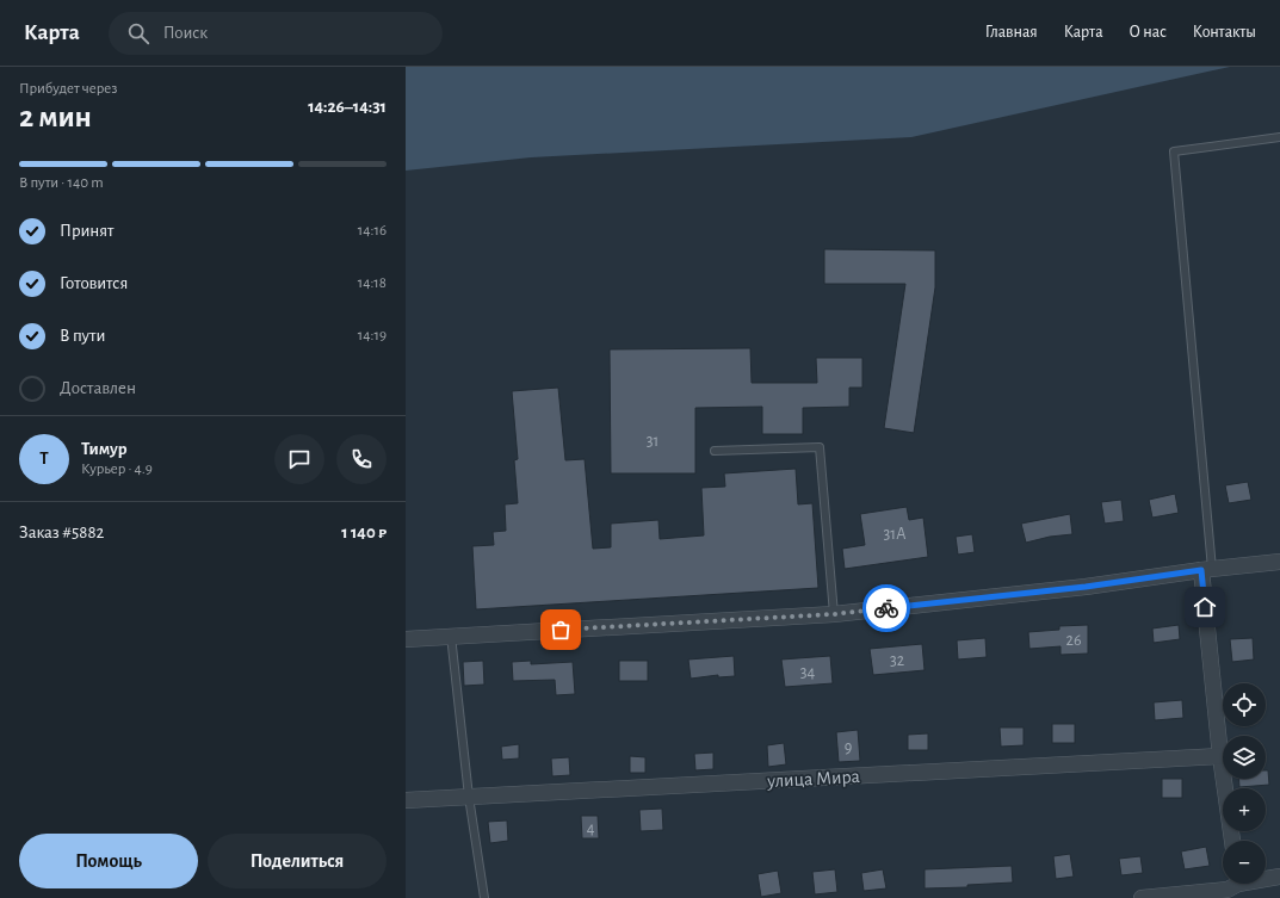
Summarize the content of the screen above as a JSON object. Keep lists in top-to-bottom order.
{
  "streets": {
    "street": ["улица Мира"]
  },
  "house_numbers": [
    "31",
    "31А",
    "26",
    "32",
    "34",
    "9",
    "4"
  ],
  "page": {
    "header": "Карта",
    "search": "Поиск",
    "nav": [
      "Главная",
      "Карта",
      "О нас",
      "Контакты"
    ],
    "heading": ["2 мин", "Прибудет через", "14:26–14:31"],
    "panel": [
      "Тимур",
      "Курьер · 4.9",
      "Заказ #5882",
      "1 140 ₽"
    ],
    "bar": "В пути · 140 m",
    "list": [
      ["Принят", "14:16"],
      ["Готовится", "14:18"],
      ["В пути", "14:19"],
      "Доставлен"
    ],
    "round": "Т",
    "map_buttons": ["+", "−"],
    "buttons": ["Помощь", "Поделиться"]
  }
}
